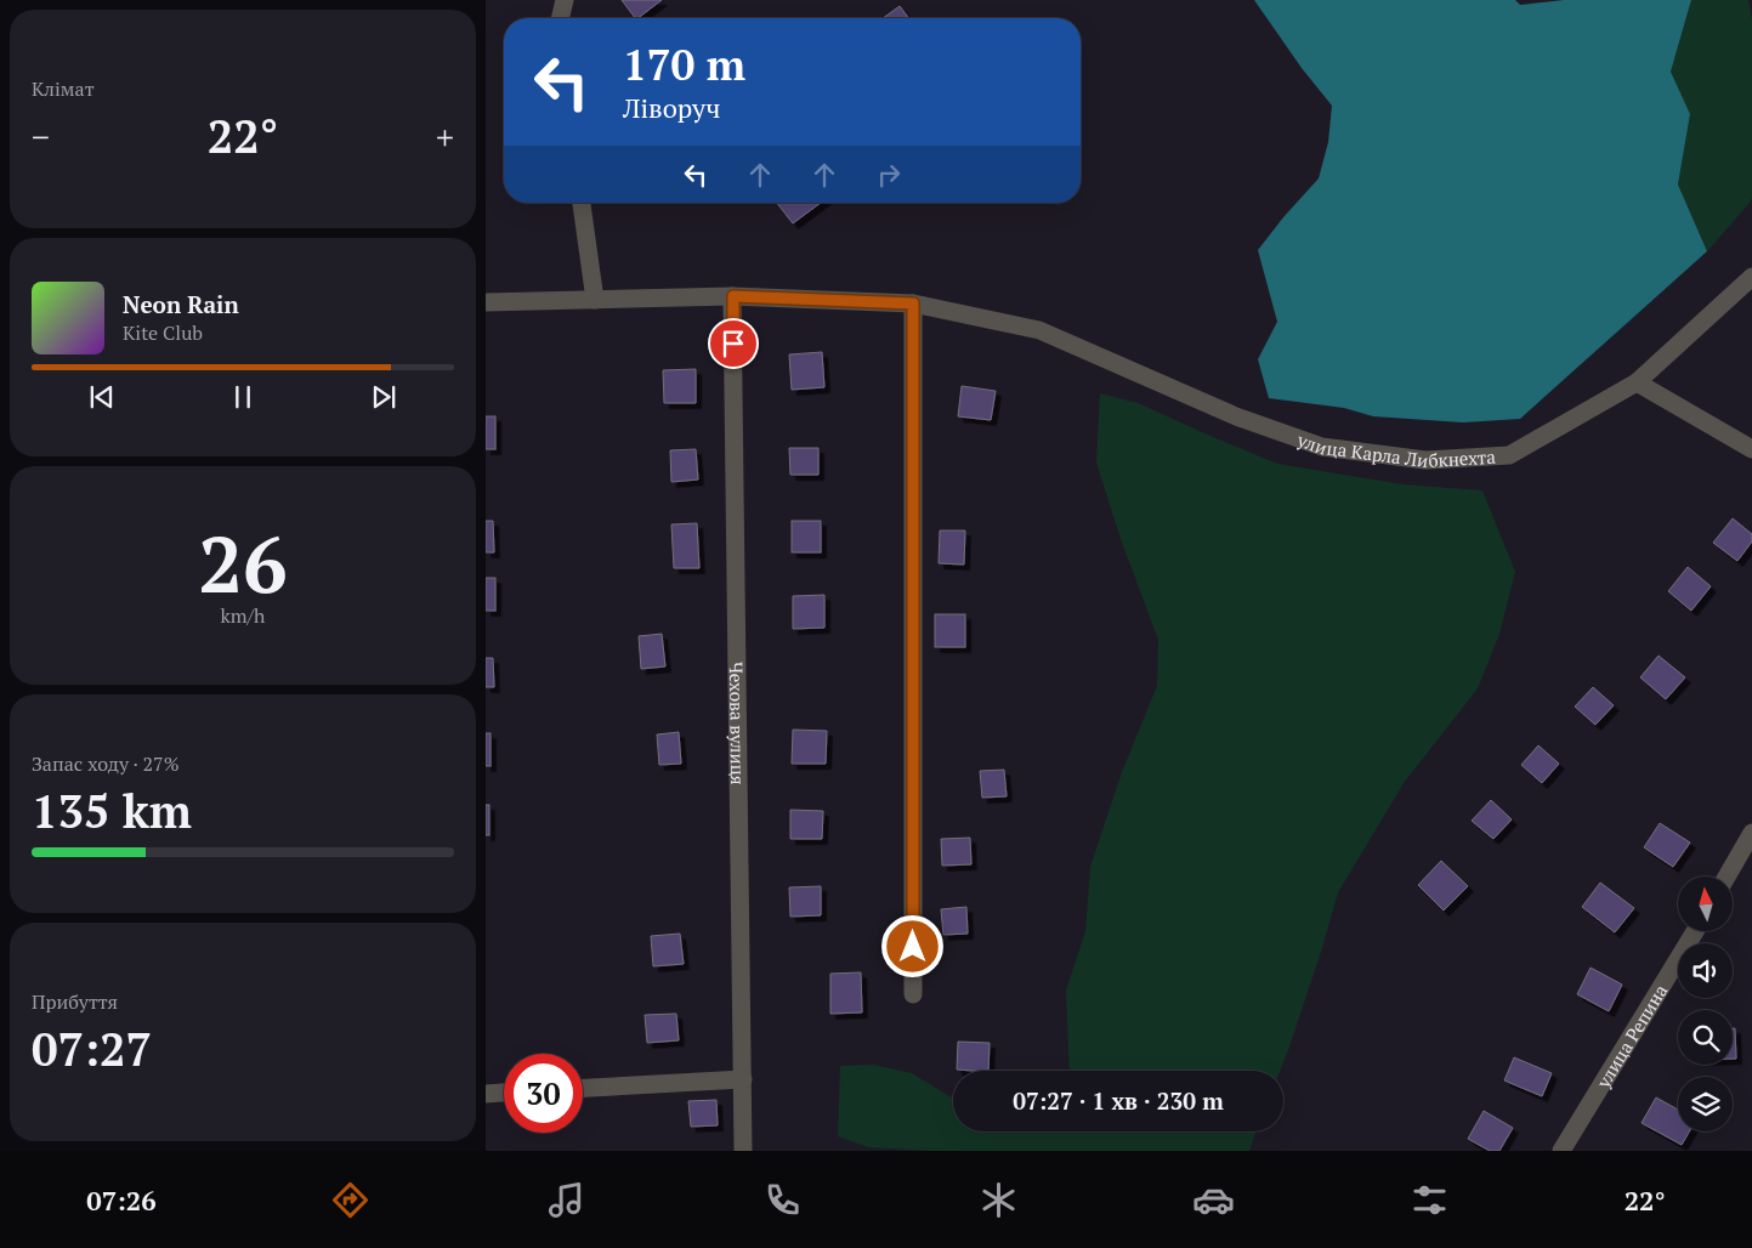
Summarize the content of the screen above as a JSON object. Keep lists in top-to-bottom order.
{
  "streets": {
    "street": ["улица Карла Либкнехта", "Чехова вулиця", "улица Репина"]
  },
  "crossings": [
    ["улица Карла Либкнехта", "Чехова вулиця"]
  ],
  "north": "top",
  "page": {
    "tile": [
      "Клімат",
      ["26", "km/h"],
      ["Запас ходу · 27%", "135 km"],
      ["Прибуття", "07:27"]
    ],
    "turn": ["170 m", "Ліворуч"],
    "heat": ["−", "22°", "+"],
    "song": ["Neon Rain", "Kite Club"],
    "limit": "30",
    "trip": "07:27 · 1 хв · 230 m",
    "tabs": ["07:26", "22°"]
  }
}
